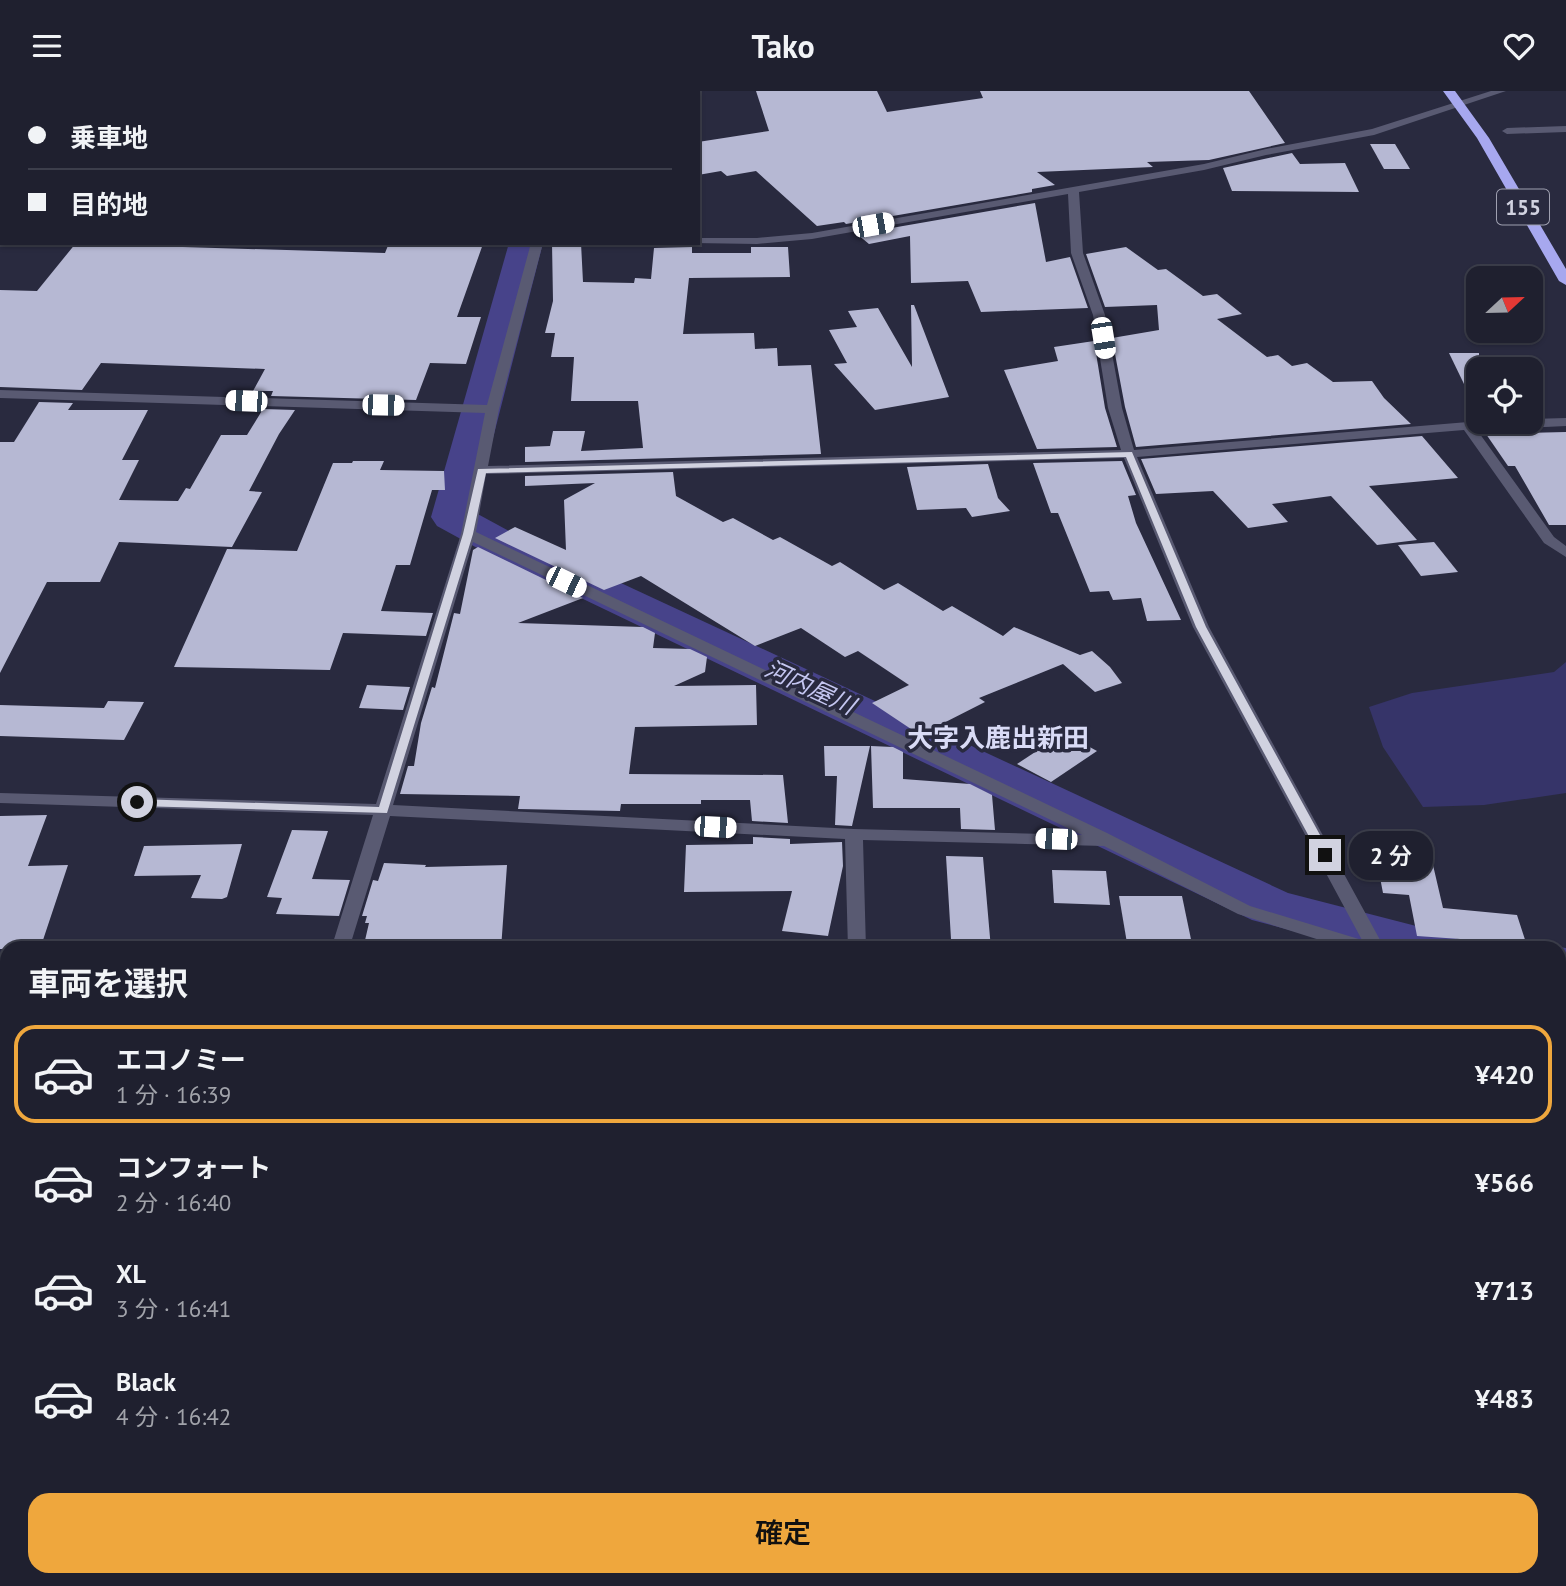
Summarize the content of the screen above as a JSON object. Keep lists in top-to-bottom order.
{
  "streets": {
    "highway": ["155"]
  },
  "districts": ["大字入鹿出新田"],
  "water": ["河内屋川"],
  "north": "right",
  "page": {
    "header": "Tako",
    "banner": ["乗車地", "目的地"],
    "bubble": "2 分",
    "heading": "車両を選択",
    "list": [
      {
        "name": "エコノミー",
        "note": "1 分 · 16:39",
        "value": "¥420"
      },
      {
        "name": "コンフォート",
        "note": "2 分 · 16:40",
        "value": "¥566"
      },
      {
        "name": "XL",
        "note": "3 分 · 16:41",
        "value": "¥713"
      },
      {
        "name": "Black",
        "note": "4 分 · 16:42",
        "value": "¥483"
      }
    ],
    "buttons": "確定"
  }
}
